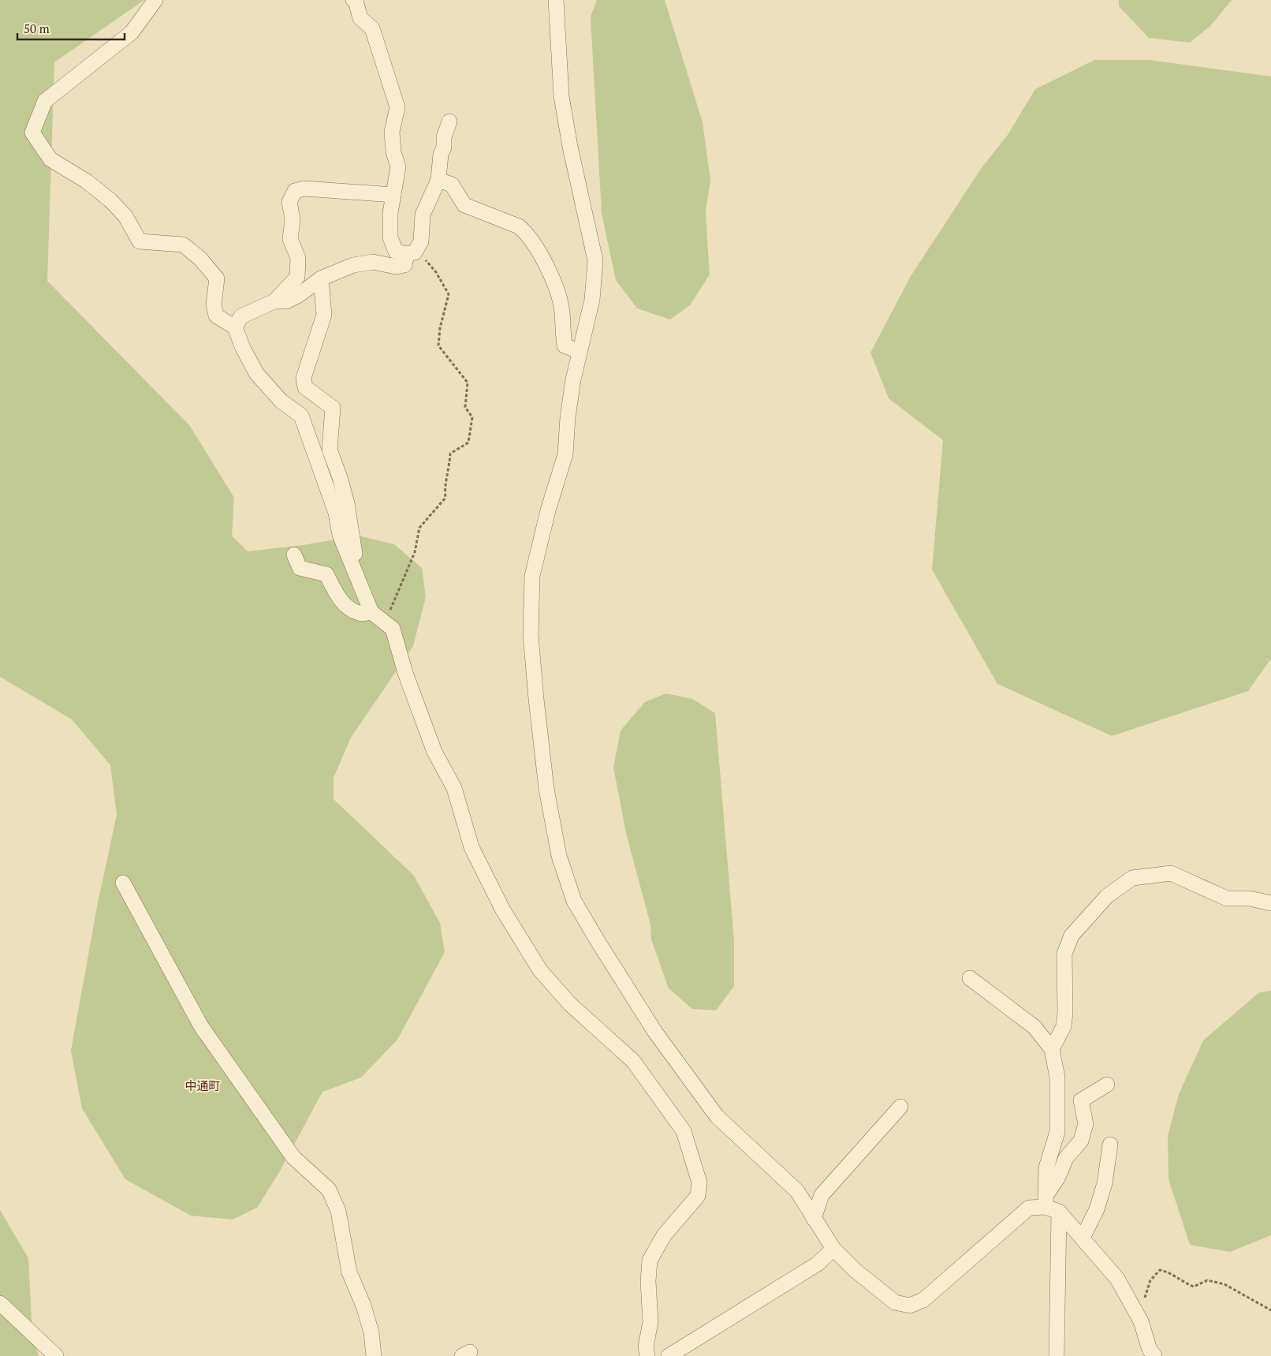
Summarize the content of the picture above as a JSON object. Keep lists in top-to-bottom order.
{
  "districts": ["中通町"],
  "scale_bar": "50 m"
}
